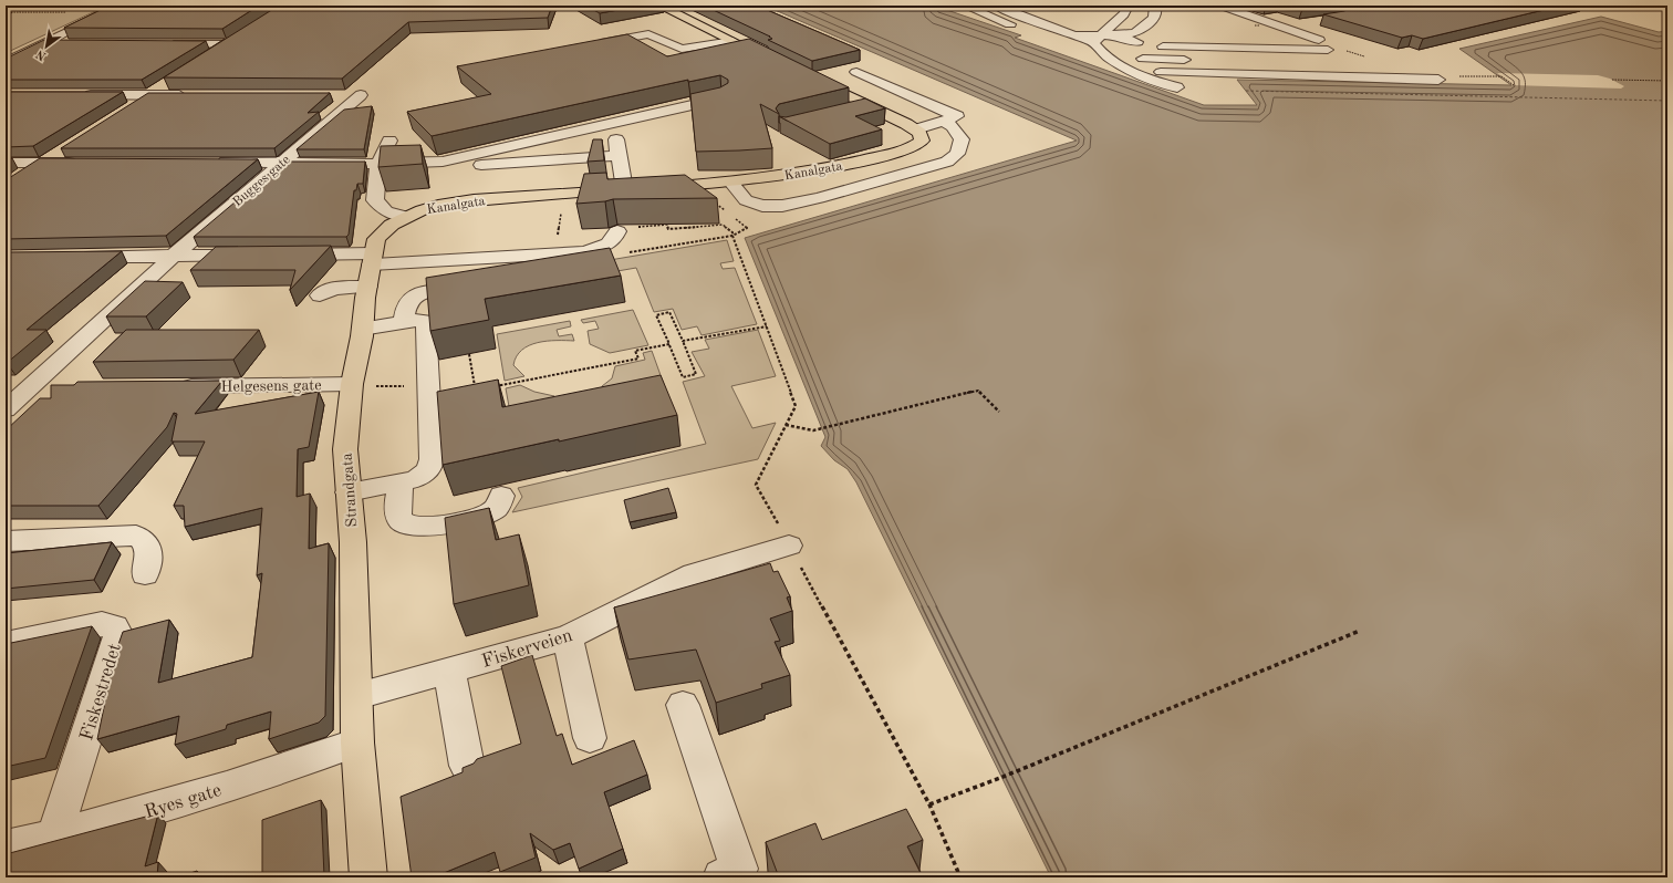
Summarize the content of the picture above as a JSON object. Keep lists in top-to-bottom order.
{
  "streets": {
    "main road": ["Kanalgata", "Strandgata"],
    "street": [
      "Bugges gate",
      "Helgesens gate",
      "Fiskerveien",
      "Fiskestredet",
      "Ryes gate"
    ]
  },
  "crossings": [
    ["Kanalgata", "Strandgata"],
    ["Helgesens gate", "Strandgata"],
    ["Strandgata", "Fiskerveien"],
    ["Strandgata", "Ryes gate"],
    ["Fiskestredet", "Ryes gate"]
  ],
  "north": "bottom left"
}
